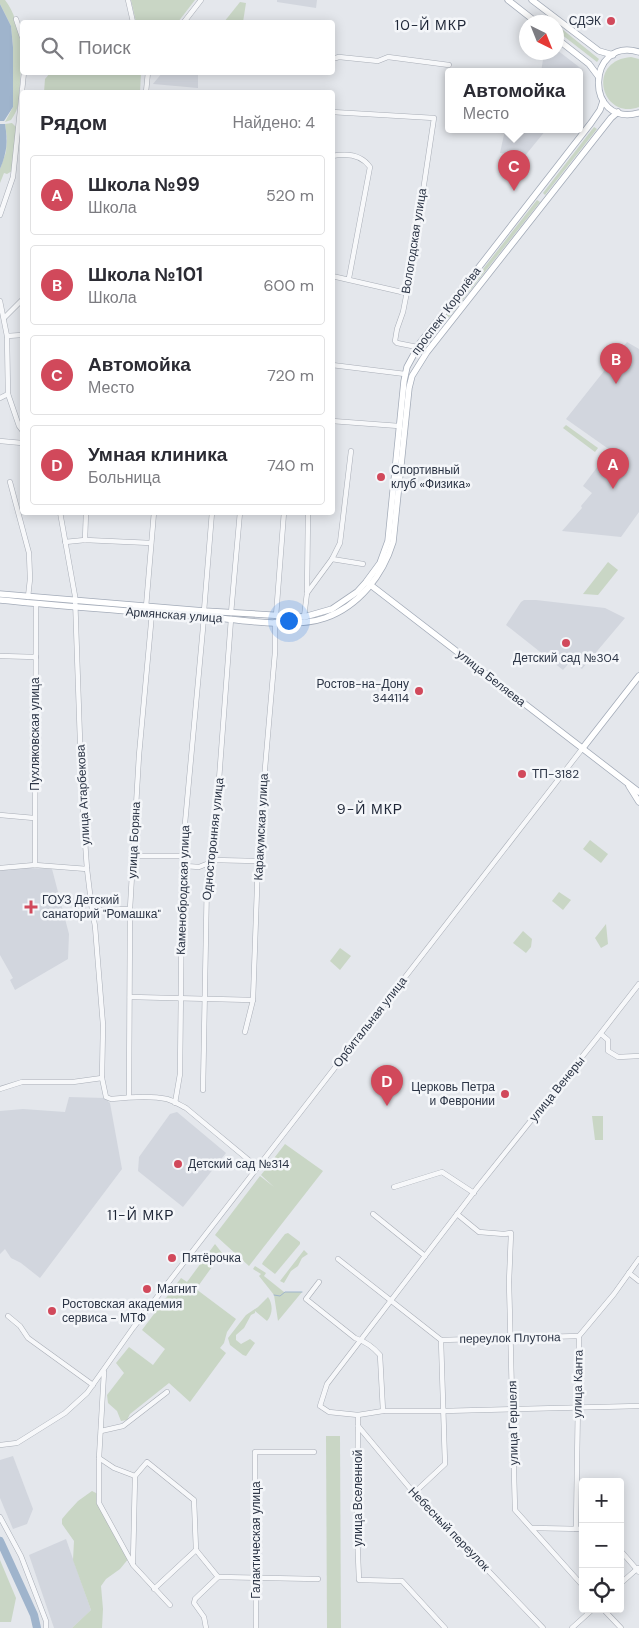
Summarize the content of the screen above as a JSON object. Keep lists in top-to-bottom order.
{
  "streets": {
    "main road": [
      "проспект Королёва",
      "Армянская улица",
      "улица Беляева",
      "Орбитальная улица"
    ],
    "street": [
      "Вологодская улица",
      "Пухляковская улица",
      "улица Атарбекова",
      "Каракумская улица",
      "Односторонняя улица",
      "улица Боряна",
      "Каменобродская улица",
      "улица Венеры",
      "переулок Плутона",
      "улица Канта",
      "улица Гершеля",
      "улица Вселенной",
      "Небесный переулок",
      "Галактическая улица"
    ]
  },
  "crossings": [
    ["Вологодская улица", "проспект Королёва"],
    ["проспект Королёва", "Армянская улица"],
    ["проспект Королёва", "улица Беляева"],
    ["Армянская улица", "Пухляковская улица"],
    ["Армянская улица", "улица Атарбекова"],
    ["Армянская улица", "Каракумская улица"],
    ["Армянская улица", "Односторонняя улица"],
    ["Армянская улица", "улица Боряна"],
    ["Армянская улица", "Каменобродская улица"],
    ["улица Беляева", "Орбитальная улица"],
    ["улица Атарбекова", "улица Боряна"],
    ["улица Венеры", "улица Гершеля"],
    ["улица Венеры", "улица Вселенной"],
    ["переулок Плутона", "улица Канта"],
    ["переулок Плутона", "улица Гершеля"],
    ["улица Вселенной", "Небесный переулок"]
  ],
  "districts": ["10-Й МКР", "9-Й МКР", "11-Й МКР"],
  "places": {
    "other": [
      "СДЭК",
      "Спортивный клуб «Физика»",
      "Детский сад №304",
      "Ростов-на-Дону 344114",
      "ТП-3182",
      "Церковь Петра и Февронии",
      "Детский сад №314",
      "Пятёрочка",
      "Магнит",
      "Ростовская академия сервиса - МТФ"
    ],
    "health": ["ГОУЗ Детский санаторий \"Ромашка\""]
  },
  "north": "bottom right",
  "page": {
    "search": "Поиск",
    "popup": ["Автомойка", "Место"],
    "heading": ["Рядом", "Найдено: 4"],
    "pins": [
      "C",
      "B",
      "A",
      "D"
    ],
    "list": [
      {
        "mark": "A",
        "name": "Школа №99",
        "note": "Школа",
        "value": "520 m"
      },
      {
        "mark": "B",
        "name": "Школа №101",
        "note": "Школа",
        "value": "600 m"
      },
      {
        "mark": "C",
        "name": "Автомойка",
        "note": "Место",
        "value": "720 m"
      },
      {
        "mark": "D",
        "name": "Умная клиника",
        "note": "Больница",
        "value": "740 m"
      }
    ],
    "map_buttons": ["+", "−"]
  }
}
